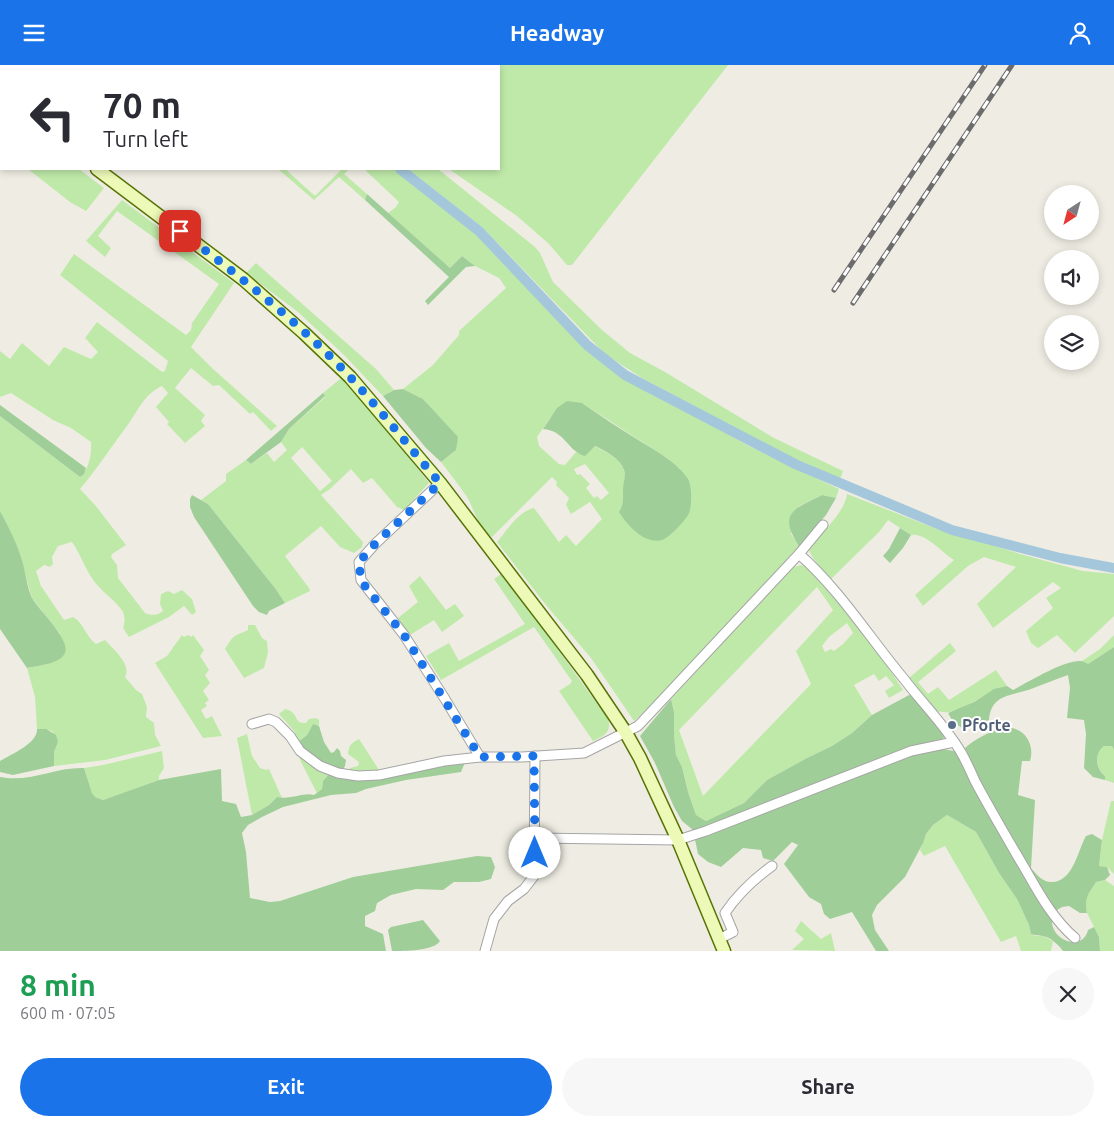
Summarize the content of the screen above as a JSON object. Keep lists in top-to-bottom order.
{
  "places": ["Pforte"],
  "north": "bottom left",
  "page": {
    "header": "Headway",
    "turn": ["70 m", "Turn left"],
    "heading": ["8 min", "600 m · 07:05"],
    "buttons": ["Exit", "Share"]
  }
}
